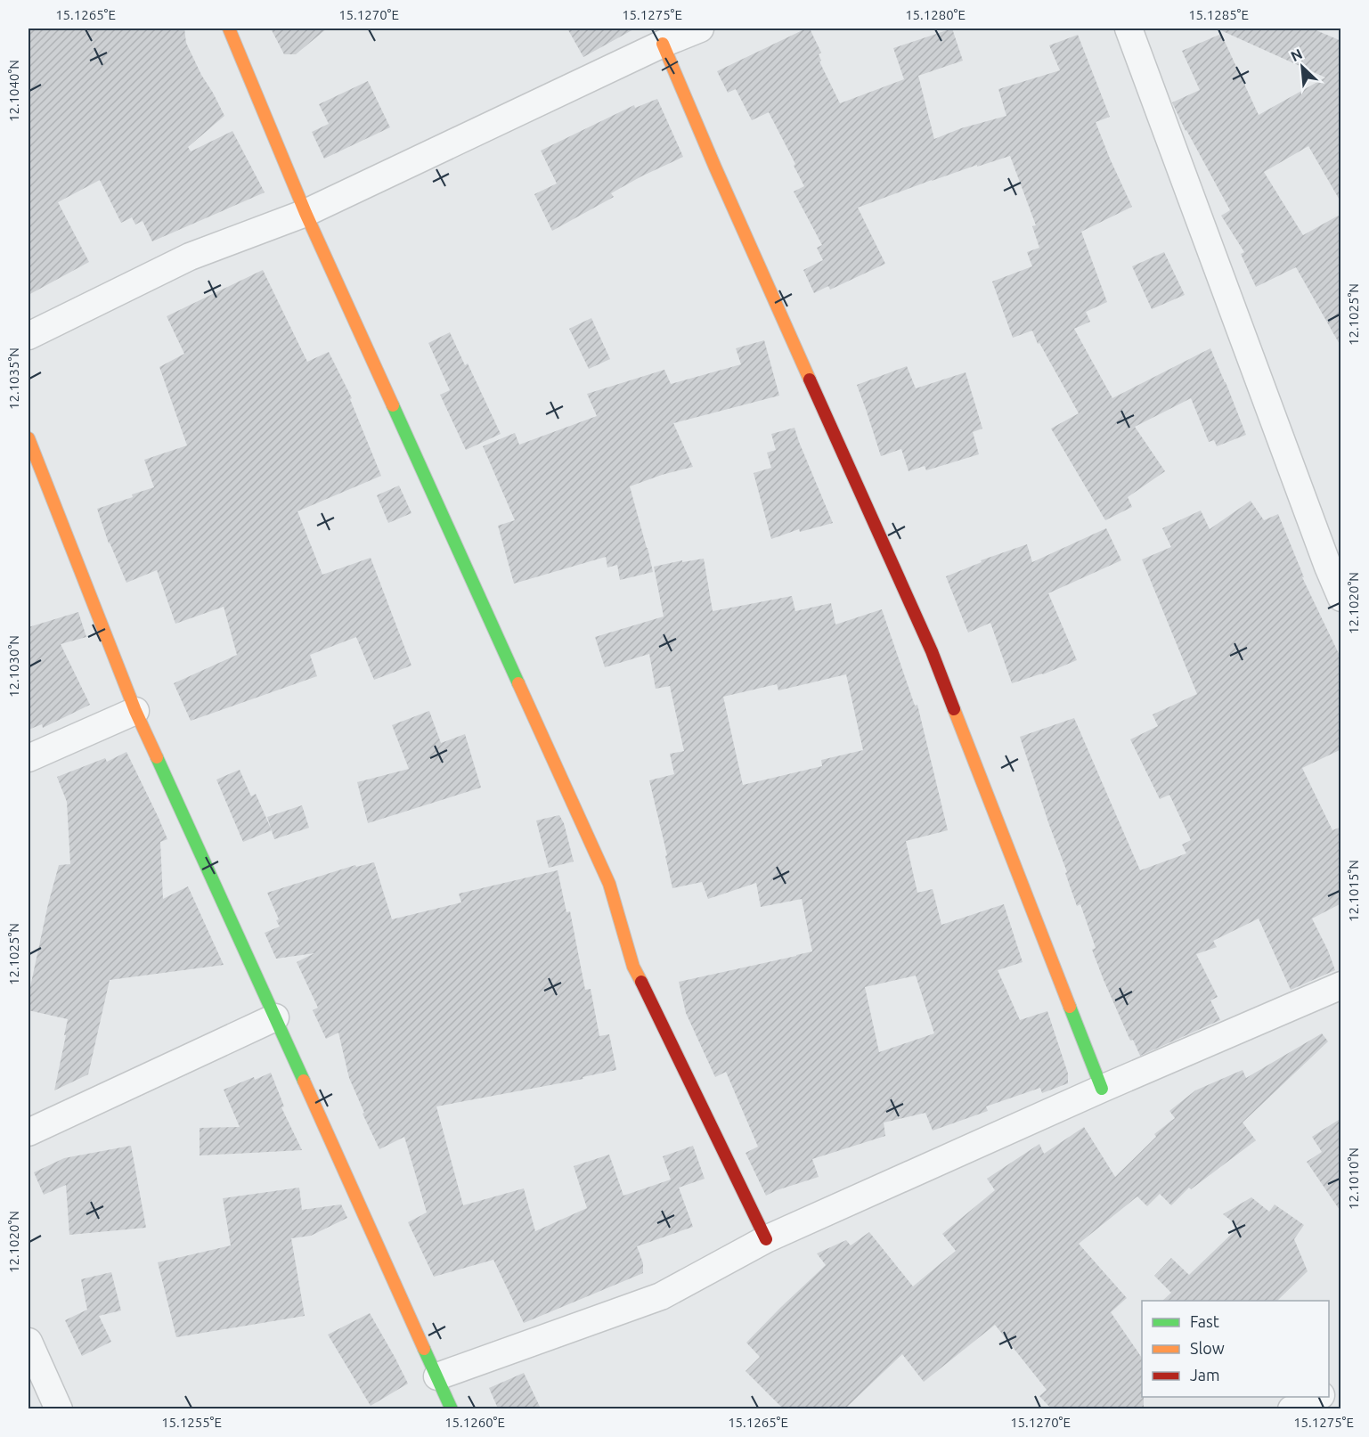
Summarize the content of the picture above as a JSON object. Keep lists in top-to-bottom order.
{
  "legend": ["Fast", "Slow", "Jam"],
  "north": "top left",
  "coordinates": [
    "15.1265°E",
    "15.1270°E",
    "15.1275°E",
    "15.1280°E",
    "15.1285°E",
    "12.1040°N",
    "12.1025°N",
    "12.1035°N",
    "12.1020°N",
    "12.1030°N",
    "12.1015°N",
    "12.1010°N",
    "15.1255°E",
    "15.1260°E"
  ]
}
